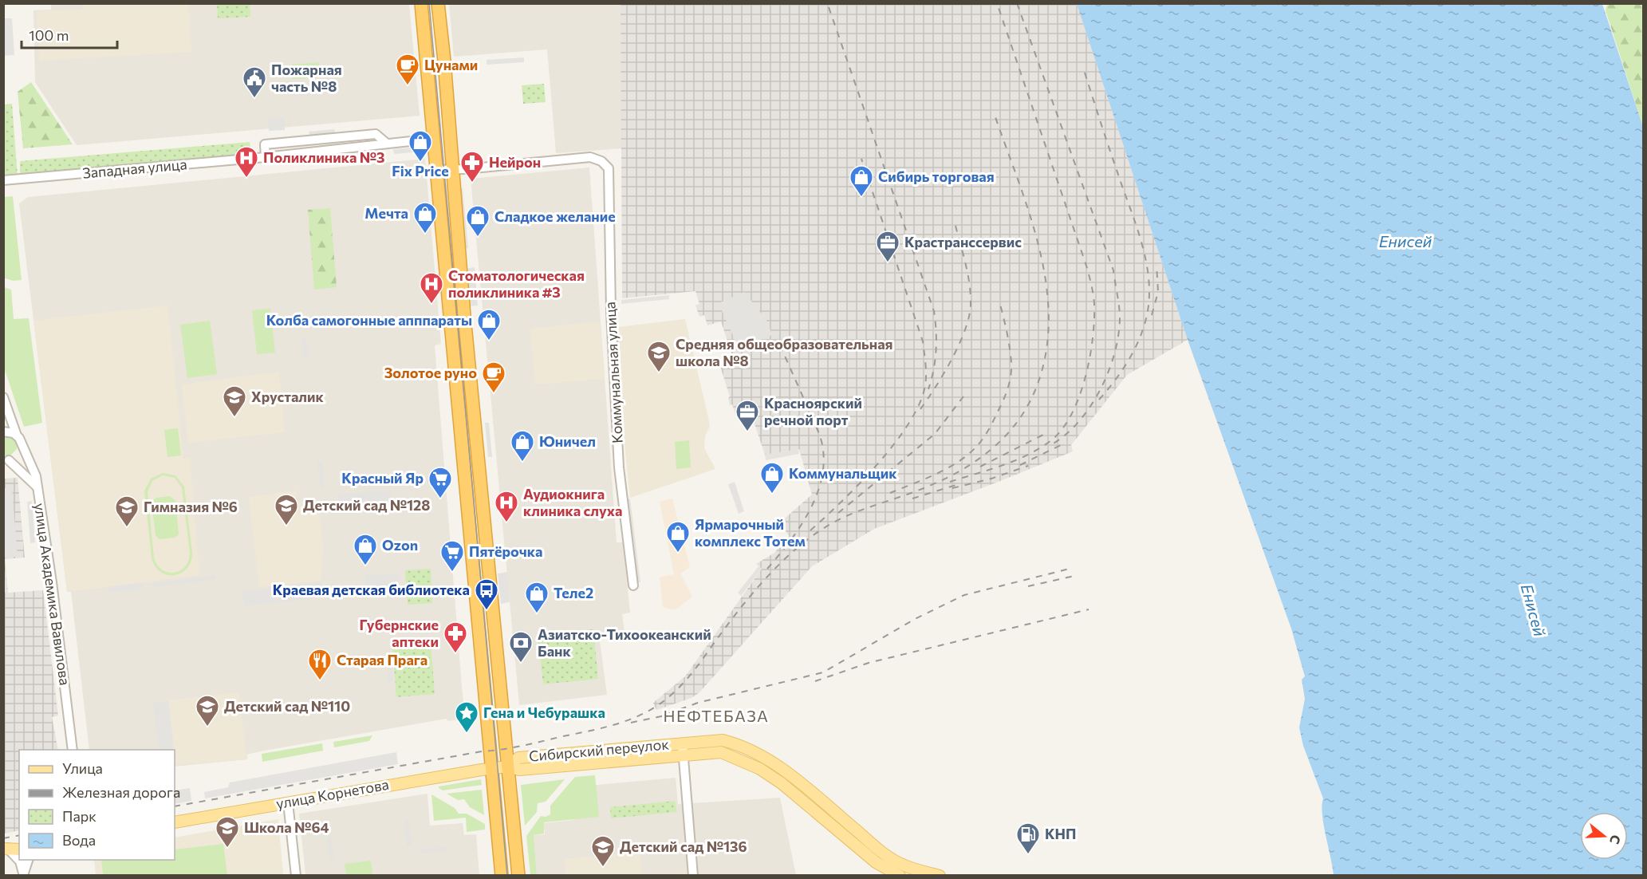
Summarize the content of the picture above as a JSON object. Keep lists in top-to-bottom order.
{
  "streets": {
    "main road": ["Сибирский переулок", "улица Корнетова"],
    "street": ["Западная улица", "Коммунальная улица", "улица Академика Вавилова"]
  },
  "crossings": [
    ["Сибирский переулок", "улица Корнетова"]
  ],
  "districts": ["НЕФТЕБАЗА"],
  "water": ["Енисей"],
  "places": {
    "cafe": ["Цунами", "Золотое руно"],
    "public building": ["Пожарная часть №8"],
    "shop": [
      "Fix Price",
      "Сибирь торговая",
      "Мечта",
      "Сладкое желание",
      "Колба самогонные апппараты",
      "Юничел",
      "Коммунальщик",
      "Ярмарочный комплекс Тотем",
      "Ozon",
      "Теле2"
    ],
    "hospital": ["Поликлиника №3", "Стоматологическая поликлиника #3", "Аудиокнига клиника слуха"],
    "pharmacy": ["Нейрон", "Губернские аптеки"],
    "office": ["Крастранссервис", "Красноярский речной порт"],
    "school or university": [
      "Средняя общеобразовательная школа №8",
      "Хрусталик",
      "Детский сад №128",
      "Гимназия №6",
      "Детский сад №110",
      "Школа №64",
      "Детский сад №136"
    ],
    "supermarket": ["Красный Яр", "Пятёрочка"],
    "bus stop": ["Краевая детская библиотека"],
    "bank": ["Азиатско-Тихоокеанский Банк"],
    "restaurant": ["Старая Прага"],
    "place": ["Гена и Чебурашка"],
    "fuel station": ["КНП"]
  },
  "legend": [
    "Улица",
    "Железная дорога",
    "Парк",
    "Вода"
  ],
  "scale_bar": "100 m",
  "north": "right"
}
